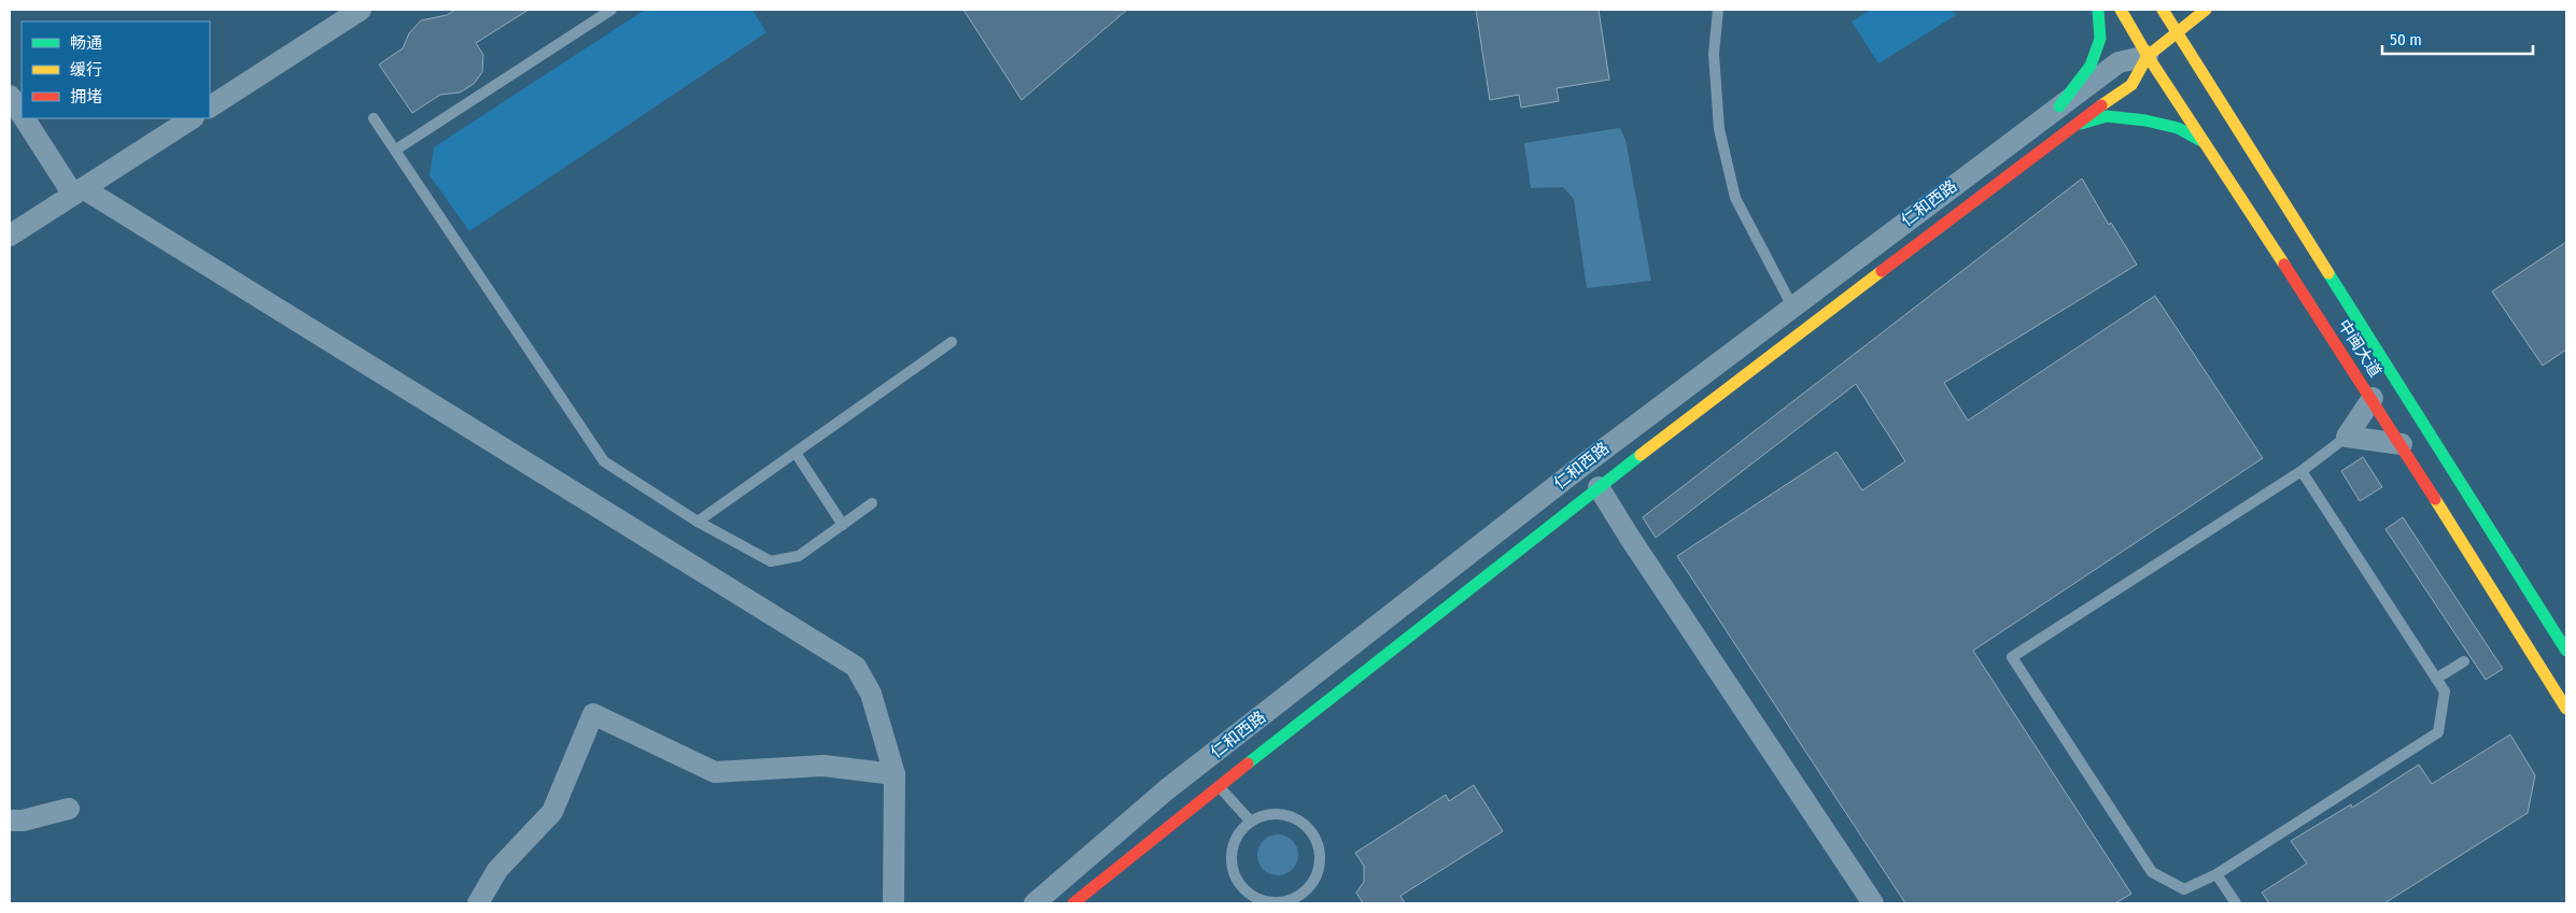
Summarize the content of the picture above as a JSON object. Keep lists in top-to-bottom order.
{
  "streets": {
    "main road": ["仁和西路", "中闽大道"]
  },
  "crossings": [
    ["仁和西路", "中闽大道"]
  ],
  "legend": ["畅通", "缓行", "拥堵"],
  "scale_bar": "50 m"
}
